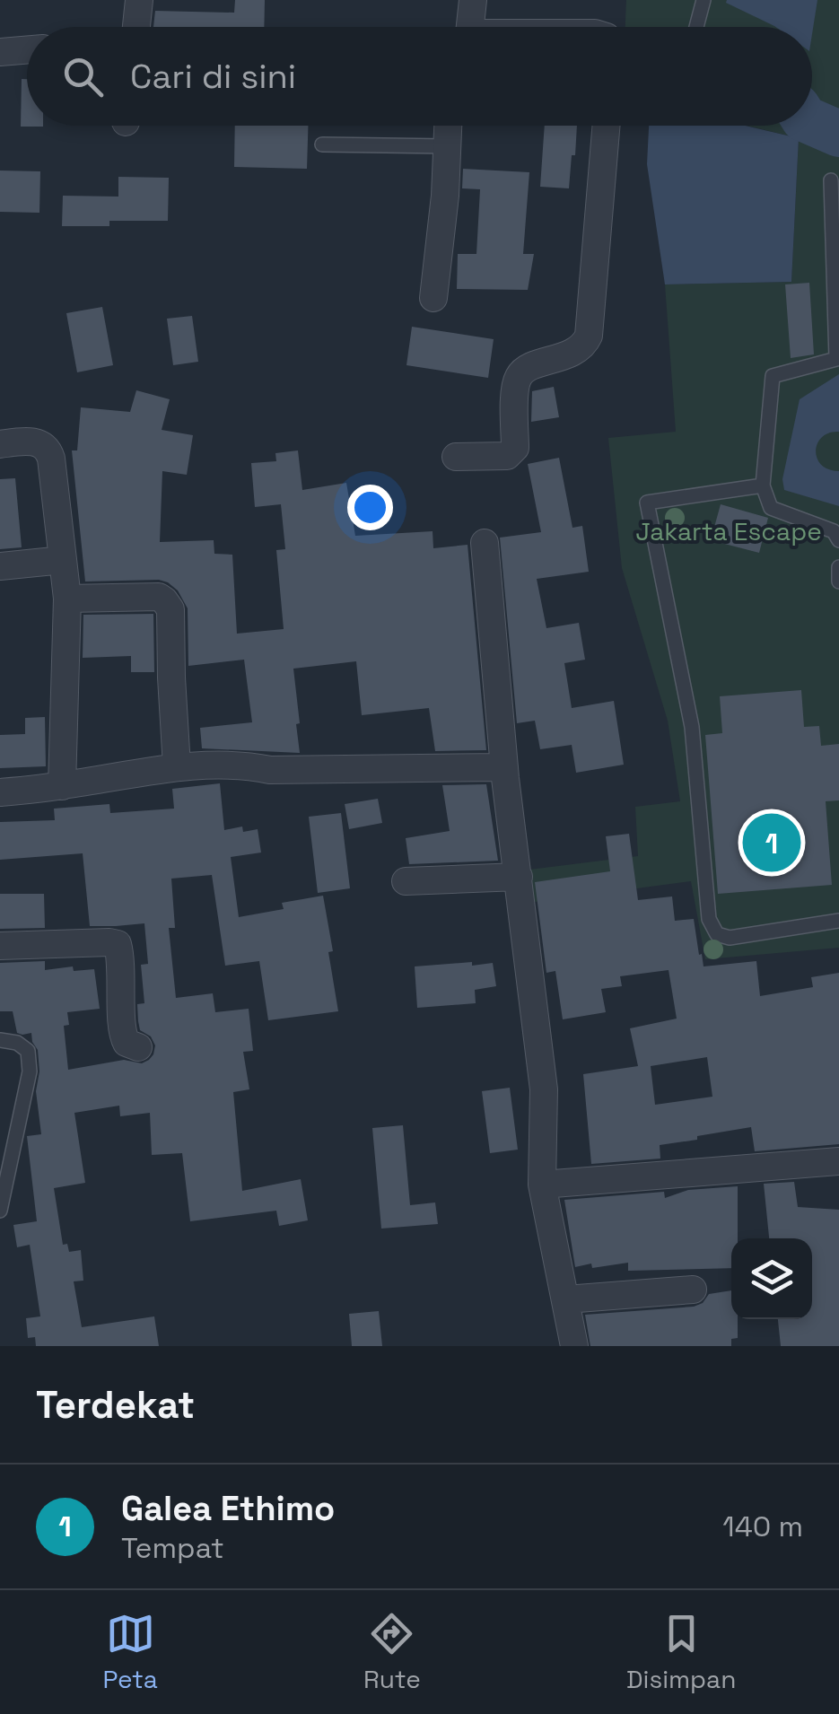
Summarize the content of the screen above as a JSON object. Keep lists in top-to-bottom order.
{
  "parks": ["Jakarta Escape"],
  "page": {
    "search": "Cari di sini",
    "pins": "1",
    "heading": "Terdekat",
    "list": [
      {
        "mark": "1",
        "name": "Galea Ethimo",
        "note": "Tempat",
        "value": "140 m"
      }
    ],
    "nav": ["Peta", "Rute", "Disimpan"]
  }
}
